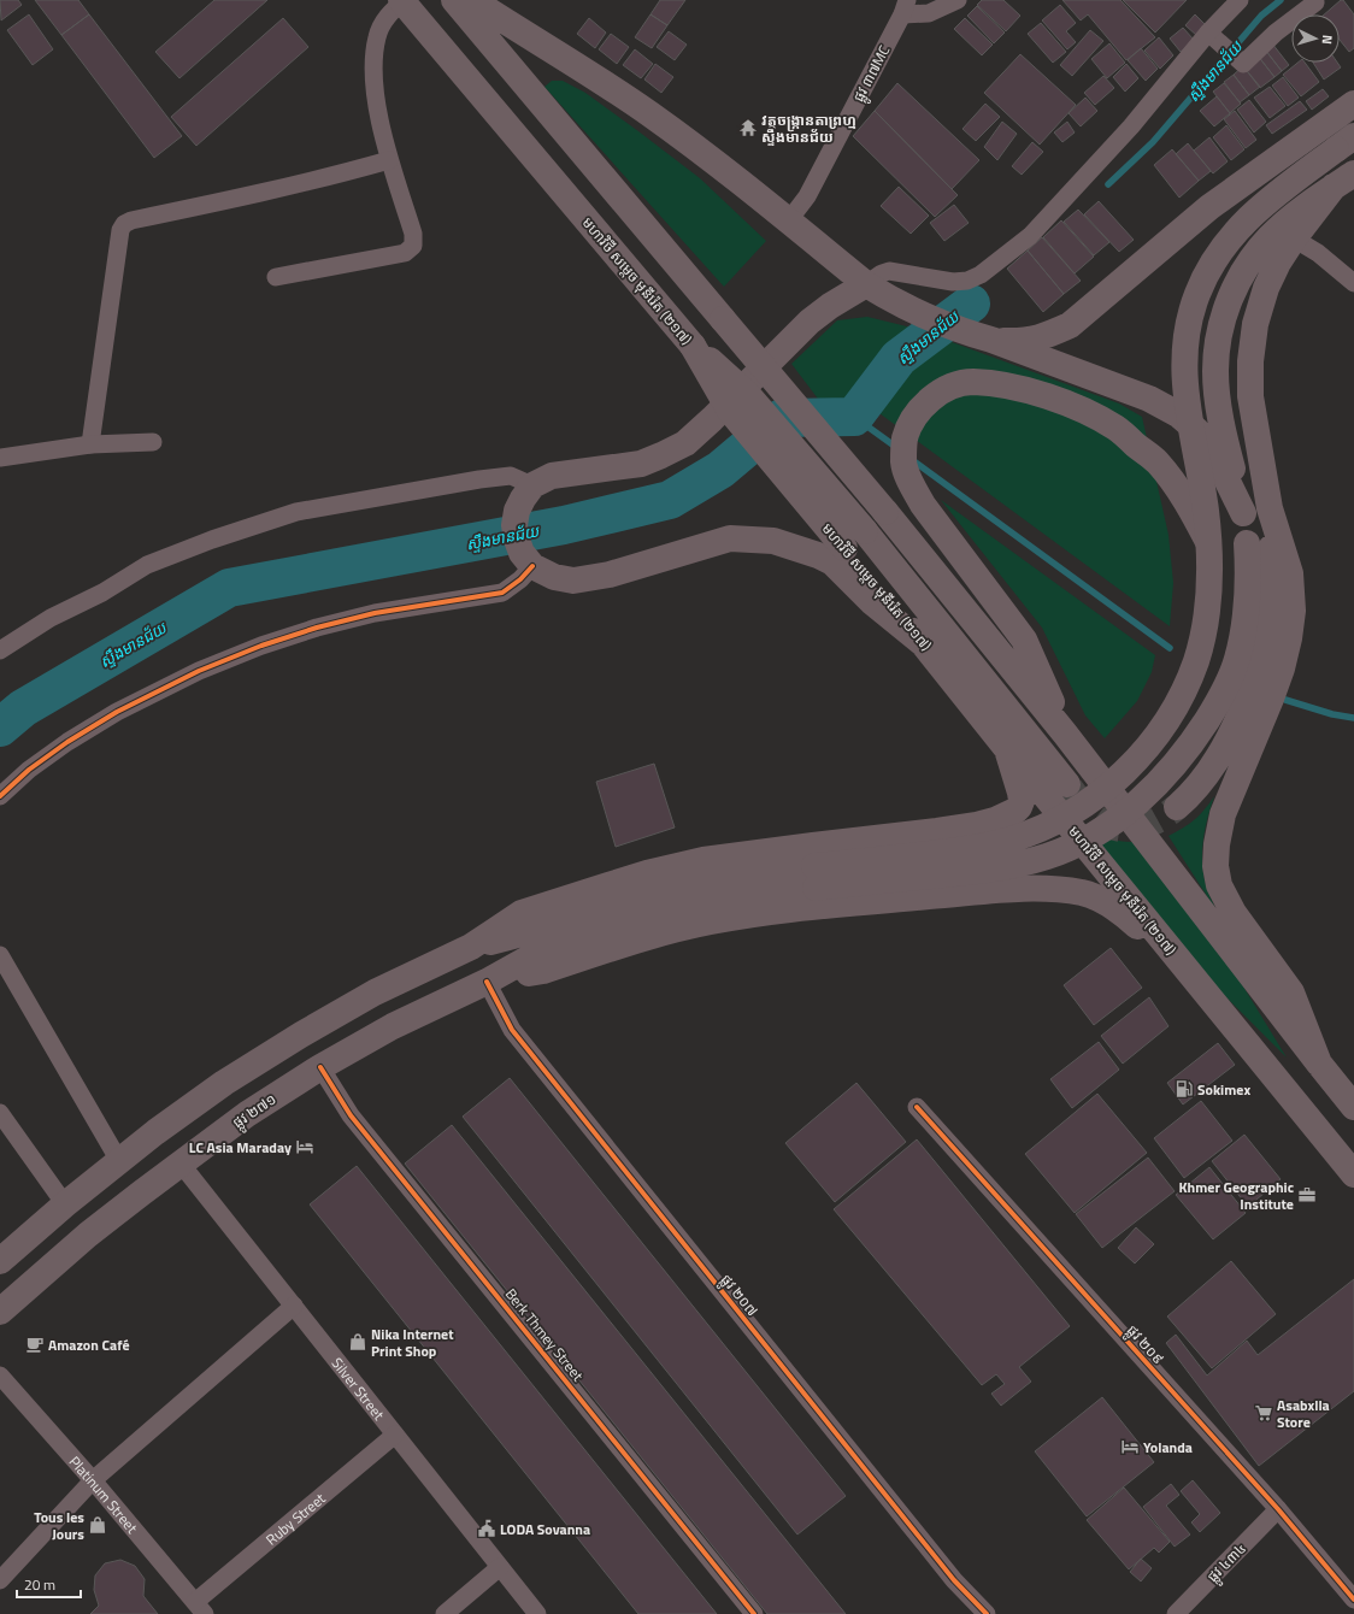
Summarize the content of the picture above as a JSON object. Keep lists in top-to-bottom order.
{
  "streets": {
    "main road": ["មហាវិថី សម្តេច មុនីរ៉េត (២១៧)", "ផ្លូវ ២៧១"],
    "street": [
      "ផ្លូវ ៣៧MC",
      "ផ្លូវ ២០៧",
      "Berk Thmey Street",
      "ផ្លូវ ២០៩",
      "Silver Street",
      "Platinum Street",
      "Ruby Street",
      "ផ្លូវ ៤៣៤"
    ]
  },
  "crossings": [
    ["ផ្លូវ ២៧១", "ផ្លូវ ២០៧"],
    ["ផ្លូវ ២៧១", "Berk Thmey Street"],
    ["ផ្លូវ ២៧១", "Silver Street"],
    ["ផ្លូវ ២០៩", "ផ្លូវ ៤៣៤"],
    ["Silver Street", "Ruby Street"],
    ["Platinum Street", "Ruby Street"]
  ],
  "water": ["ស្ទឹងមានជ័យ"],
  "places": {
    "temple": ["វត្តចង្ក្រានតាព្រហ្ម ស្ទឹងមានជ័យ"],
    "fuel station": ["Sokimex"],
    "hotel": ["LC Asia Maraday", "Yolanda"],
    "office": ["Khmer Geographic Institute"],
    "shop": ["Nika Internet Print Shop", "Tous les Jours"],
    "cafe": ["Amazon Café"],
    "supermarket": ["Asabxlla Store"],
    "public building": ["LODA Sovanna"]
  },
  "scale_bar": "20 m",
  "north": "right"
}
